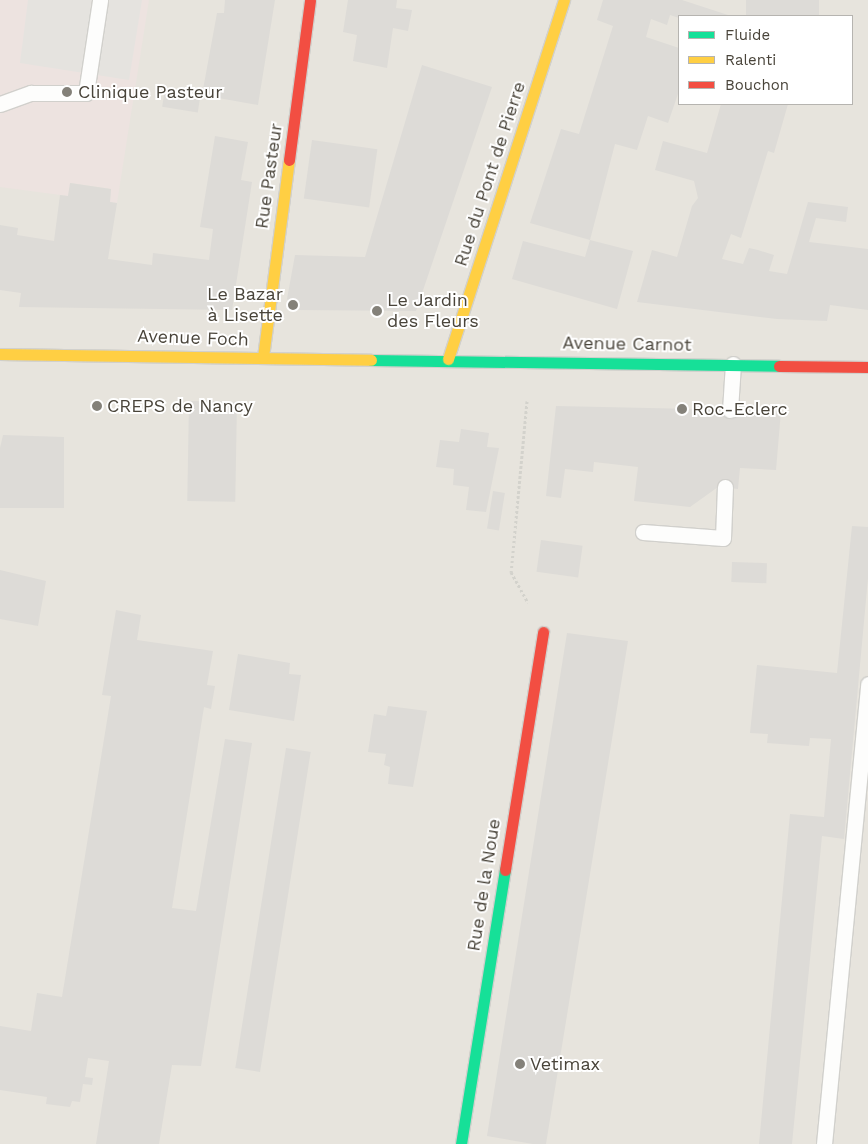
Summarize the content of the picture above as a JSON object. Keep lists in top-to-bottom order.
{
  "streets": {
    "street": [
      "Rue du Pont de Pierre",
      "Rue Pasteur",
      "Avenue Foch",
      "Avenue Carnot",
      "Rue de la Noue"
    ]
  },
  "crossings": [
    ["Rue du Pont de Pierre", "Avenue Carnot"],
    ["Rue Pasteur", "Avenue Foch"],
    ["Avenue Foch", "Avenue Carnot"]
  ],
  "places": [
    "Clinique Pasteur",
    "Le Bazar à Lisette",
    "Le Jardin des Fleurs",
    "CREPS de Nancy",
    "Roc-Eclerc",
    "Vetimax"
  ],
  "legend": ["Fluide", "Ralenti", "Bouchon"]
}
